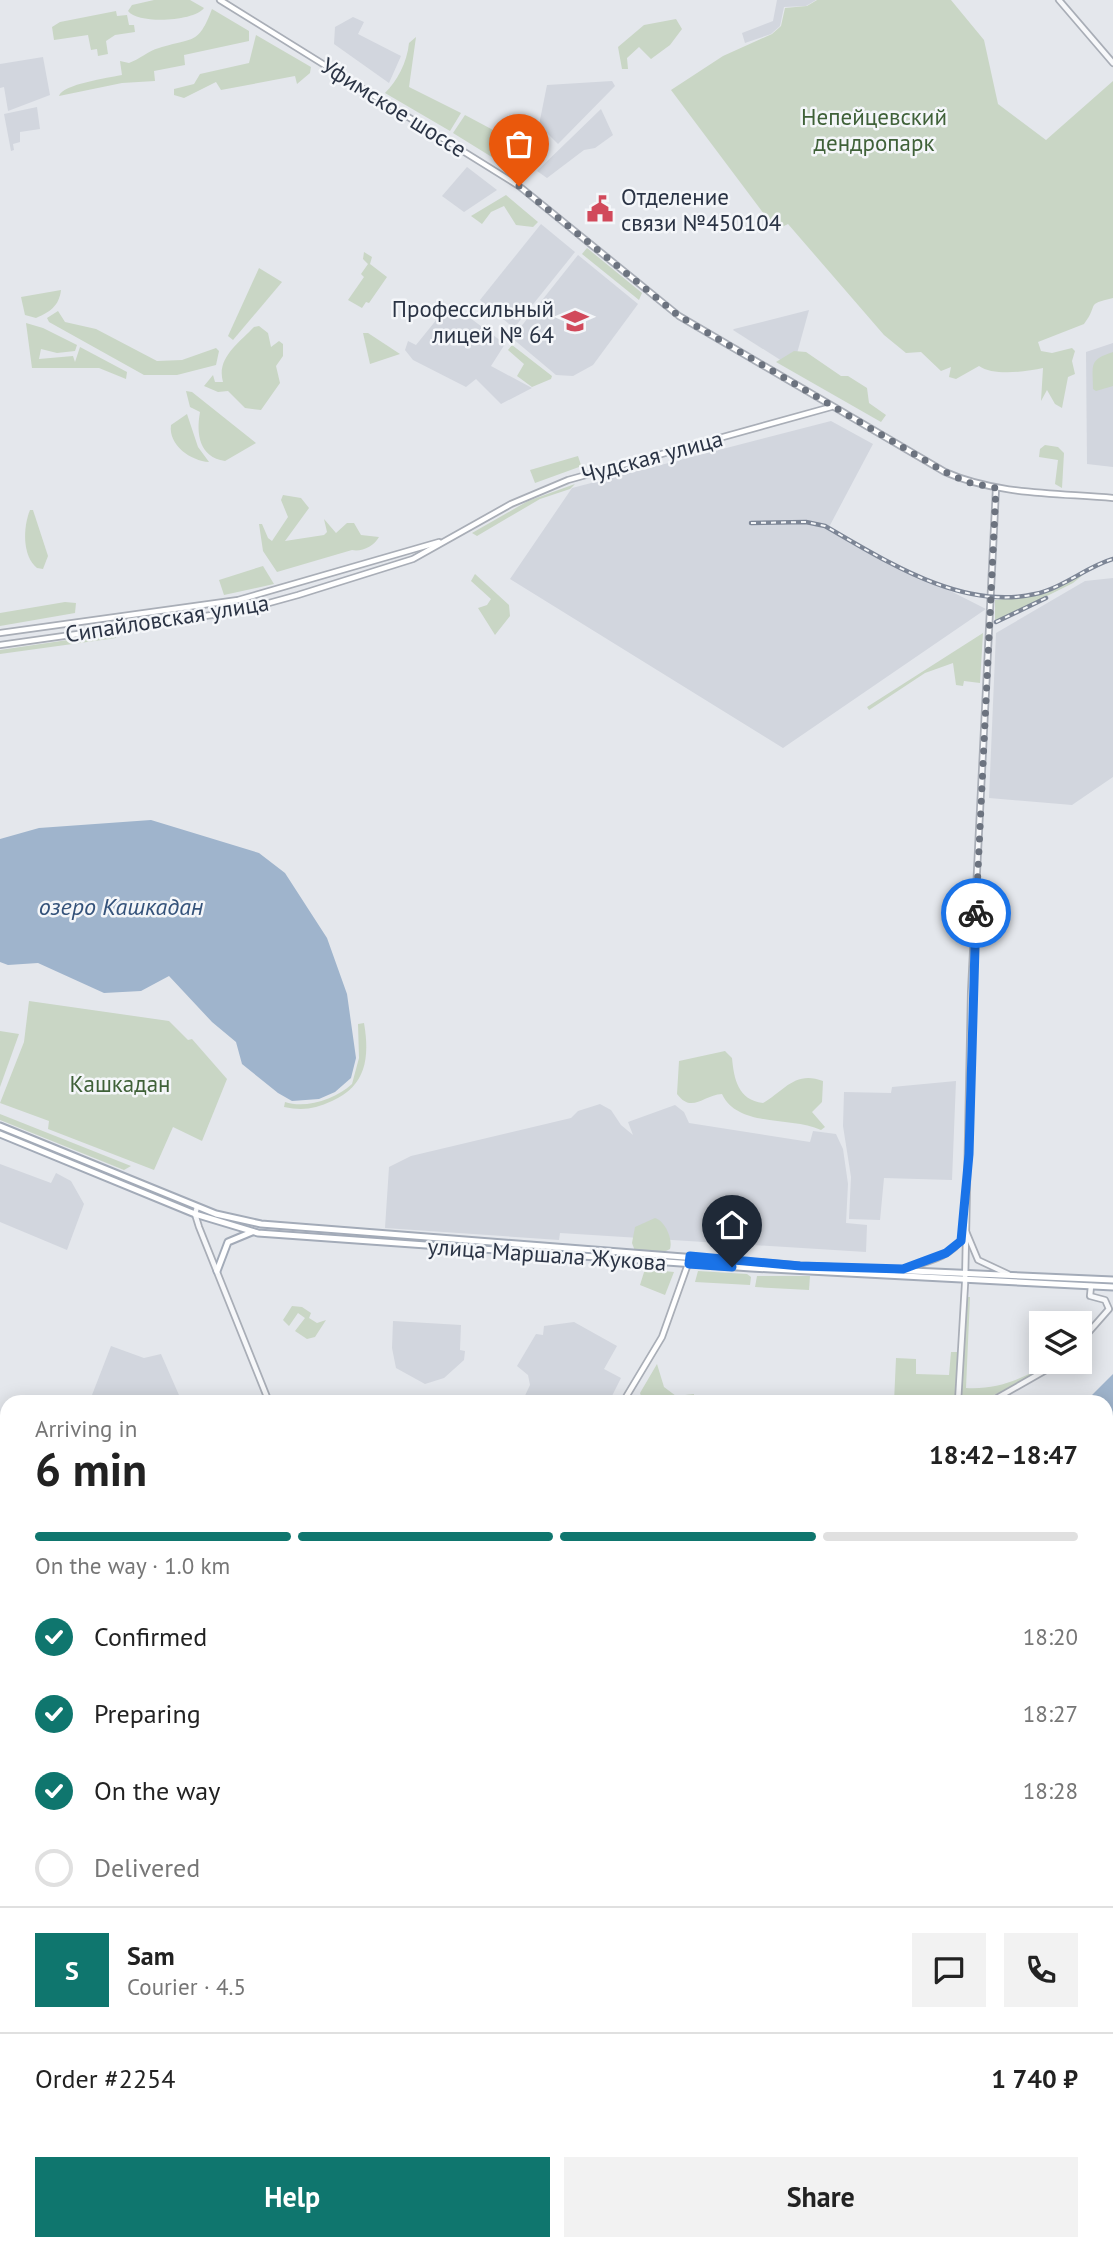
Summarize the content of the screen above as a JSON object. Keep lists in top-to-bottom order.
{
  "streets": {
    "main road": [
      "Уфимское шоссе",
      "Чудская улица",
      "Сипайловская улица",
      "улица Маршала Жукова"
    ]
  },
  "crossings": [
    ["Уфимское шоссе", "Чудская улица"],
    ["Чудская улица", "Сипайловская улица"]
  ],
  "water": ["озеро Кашкадан"],
  "parks": ["Непейцевский дендропарк", "Кашкадан"],
  "places": {
    "public building": ["Отделение связи №450104"],
    "school or university": ["Профессильный лицей № 64"]
  },
  "page": {
    "heading": ["6 min", "Arriving in", "18:42–18:47"],
    "panel": [
      "Sam",
      "Courier · 4.5",
      "Order #2254",
      "1 740 ₽"
    ],
    "bar": "On the way · 1.0 km",
    "list": [
      ["Confirmed", "18:20"],
      ["Preparing", "18:27"],
      ["On the way", "18:28"],
      "Delivered"
    ],
    "round": "S",
    "buttons": ["Help", "Share"]
  }
}
